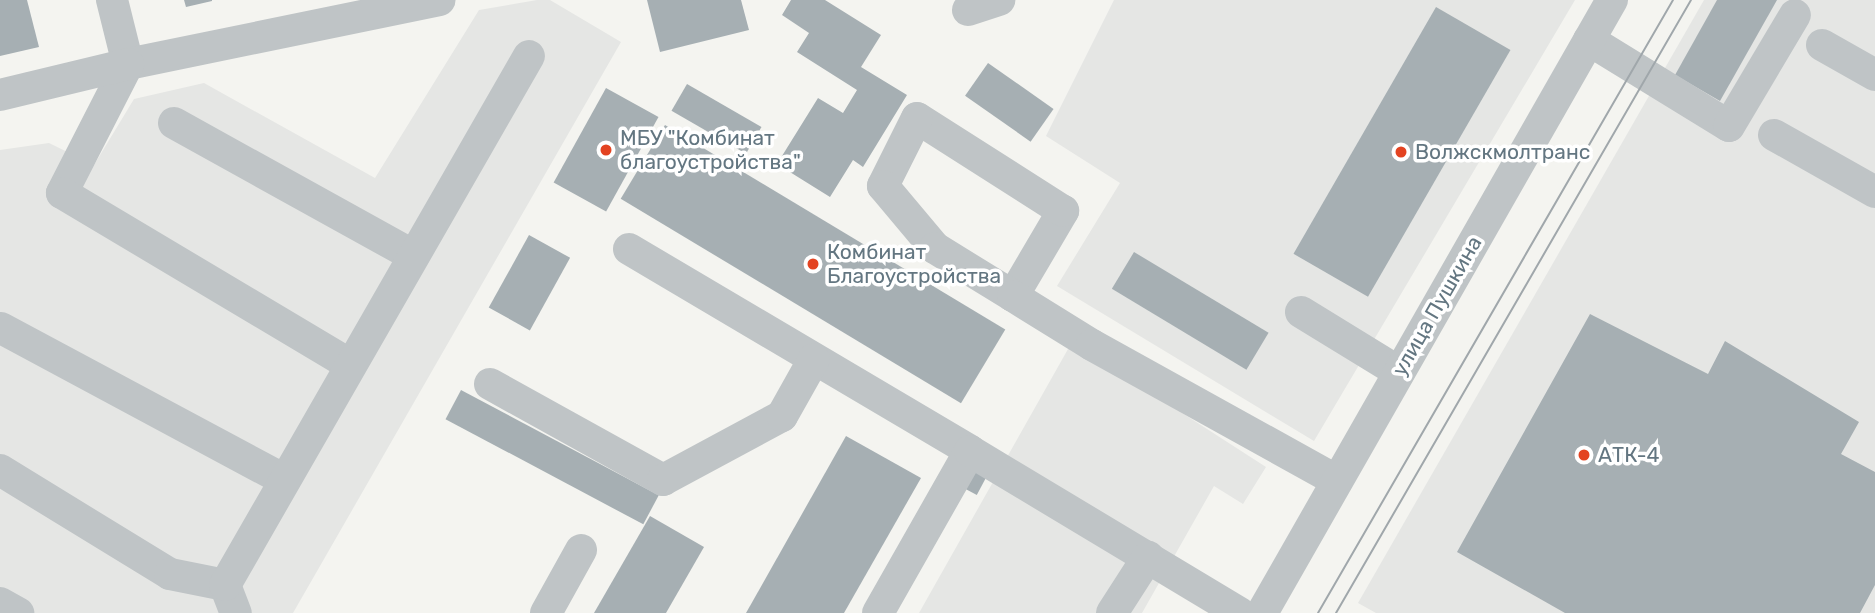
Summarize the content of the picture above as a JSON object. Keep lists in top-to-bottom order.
{
  "streets": {
    "street": ["улица Пушкина"]
  },
  "places": [
    "МБУ \"Комбинат благоустройства\"",
    "Волжскмолтранс",
    "Комбинат Благоустройства",
    "АТК-4"
  ]
}
